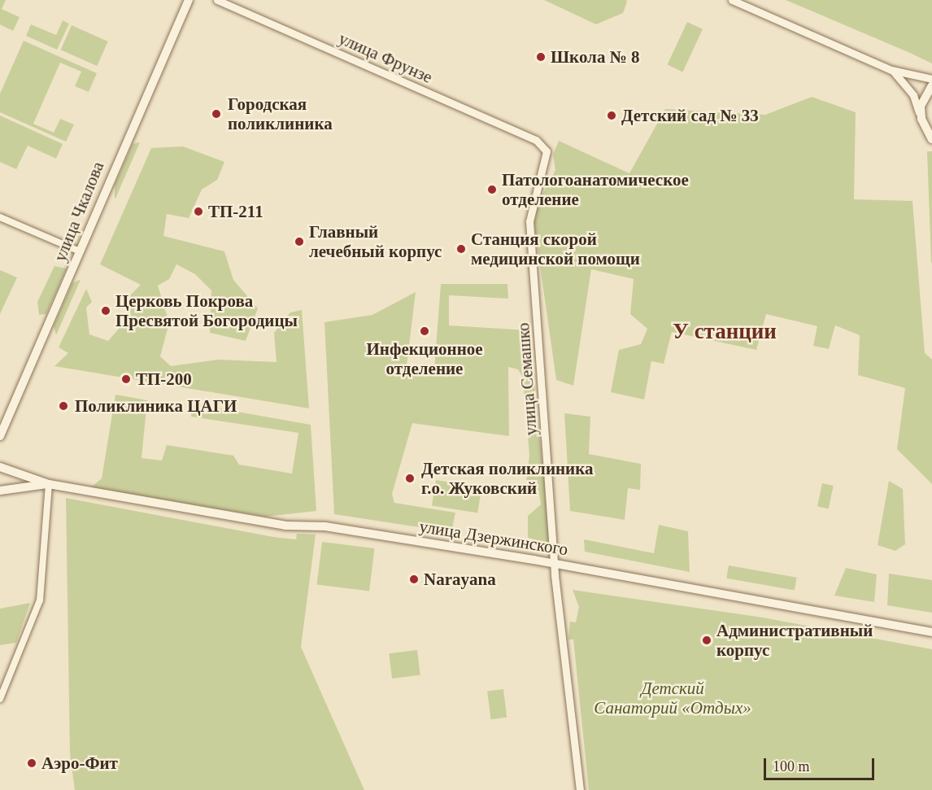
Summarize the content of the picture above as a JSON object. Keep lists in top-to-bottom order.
{
  "streets": {
    "main road": ["улица Чкалова", "улица Дзержинского"],
    "street": ["улица Фрунзе", "улица Семашко"]
  },
  "crossings": [
    ["улица Фрунзе", "улица Семашко"],
    ["улица Семашко", "улица Дзержинского"]
  ],
  "districts": ["У станции"],
  "parks": ["Детский Санаторий «Отдых»"],
  "places": [
    "Школа № 8",
    "Городская поликлиника",
    "Детский сад № 33",
    "Патологоанатомическое отделение",
    "ТП-211",
    "Главный лечебный корпус",
    "Станция скорой медицинской помощи",
    "Церковь Покрова Пресвятой Богородицы",
    "Инфекционное отделение",
    "ТП-200",
    "Поликлиника ЦАГИ",
    "Детская поликлиника г.о. Жуковский",
    "Narayana",
    "Административный корпус",
    "Аэро-Фит"
  ],
  "scale_bar": "100 m"
}
